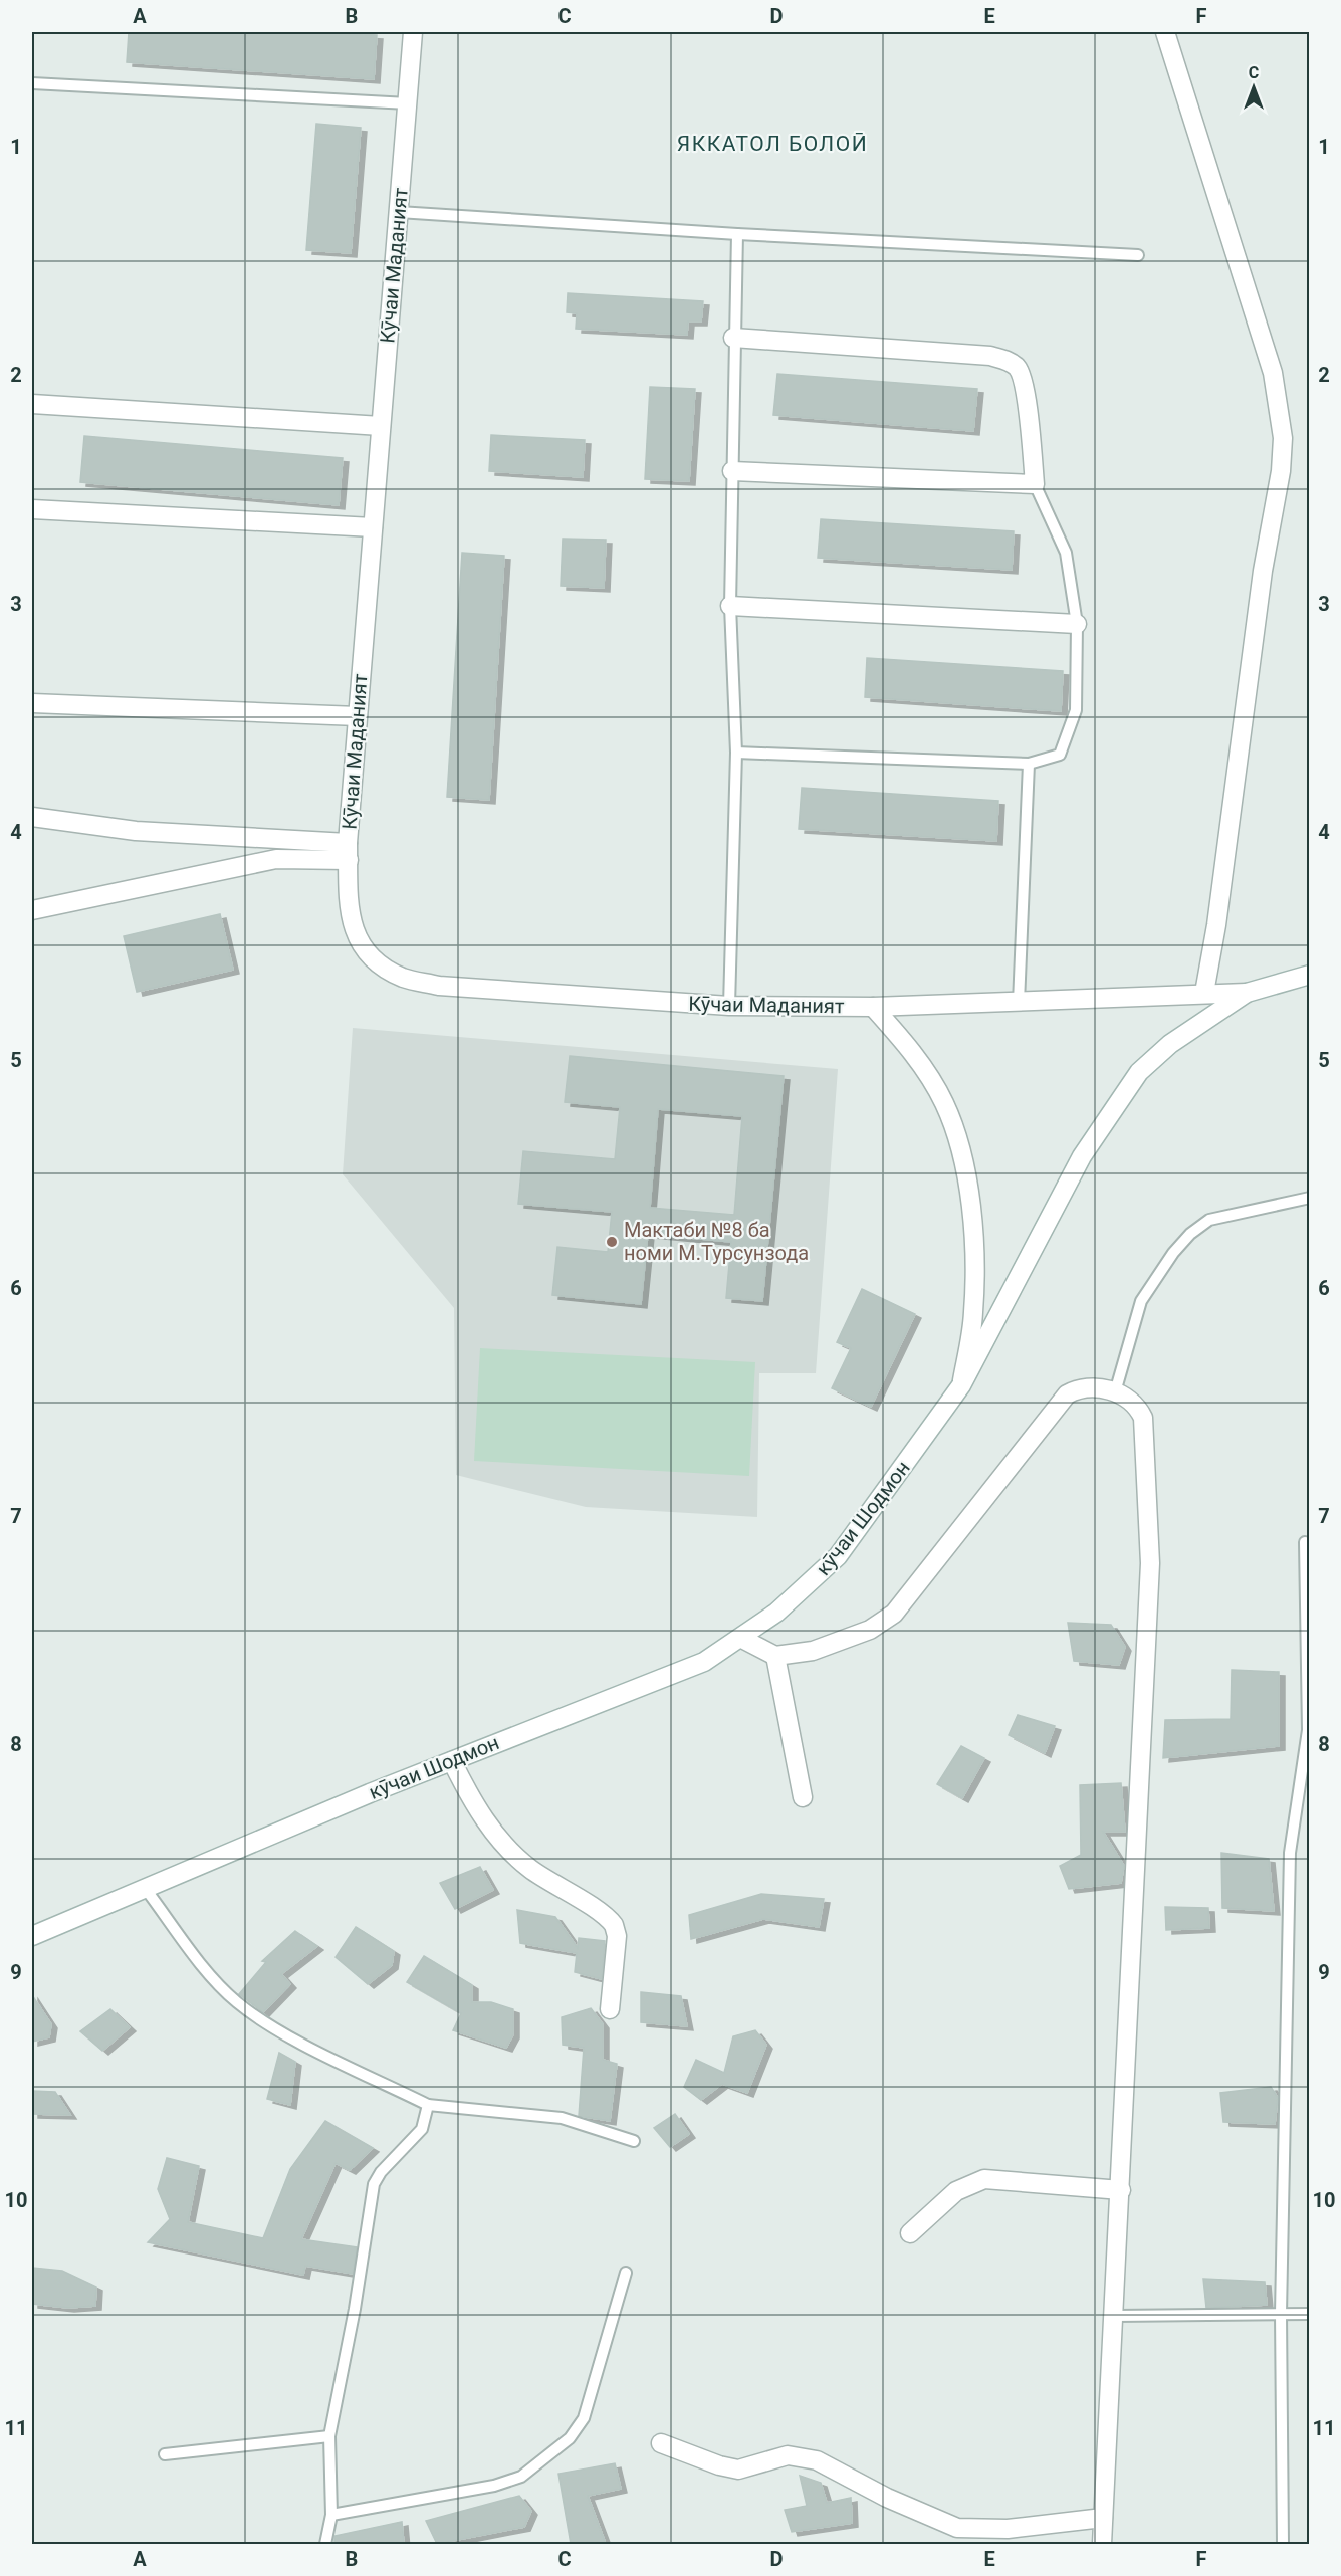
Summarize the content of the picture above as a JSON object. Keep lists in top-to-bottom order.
{
  "streets": {
    "street": ["Кӯчаи Маданият", "кӯчаи Шодмон"]
  },
  "crossings": [
    ["Кӯчаи Маданият", "кӯчаи Шодмон"]
  ],
  "districts": ["ЯККАТОЛ БОЛОӢ"],
  "places": ["Мактаби №8 ба номи М.Турсунзода"],
  "north": "top",
  "grid": {
    "columns": [
      "A",
      "B",
      "C",
      "D",
      "E",
      "F"
    ],
    "rows": [
      "1",
      "2",
      "3",
      "4",
      "5",
      "6",
      "7",
      "8",
      "9",
      "10",
      "11"
    ]
  }
}
